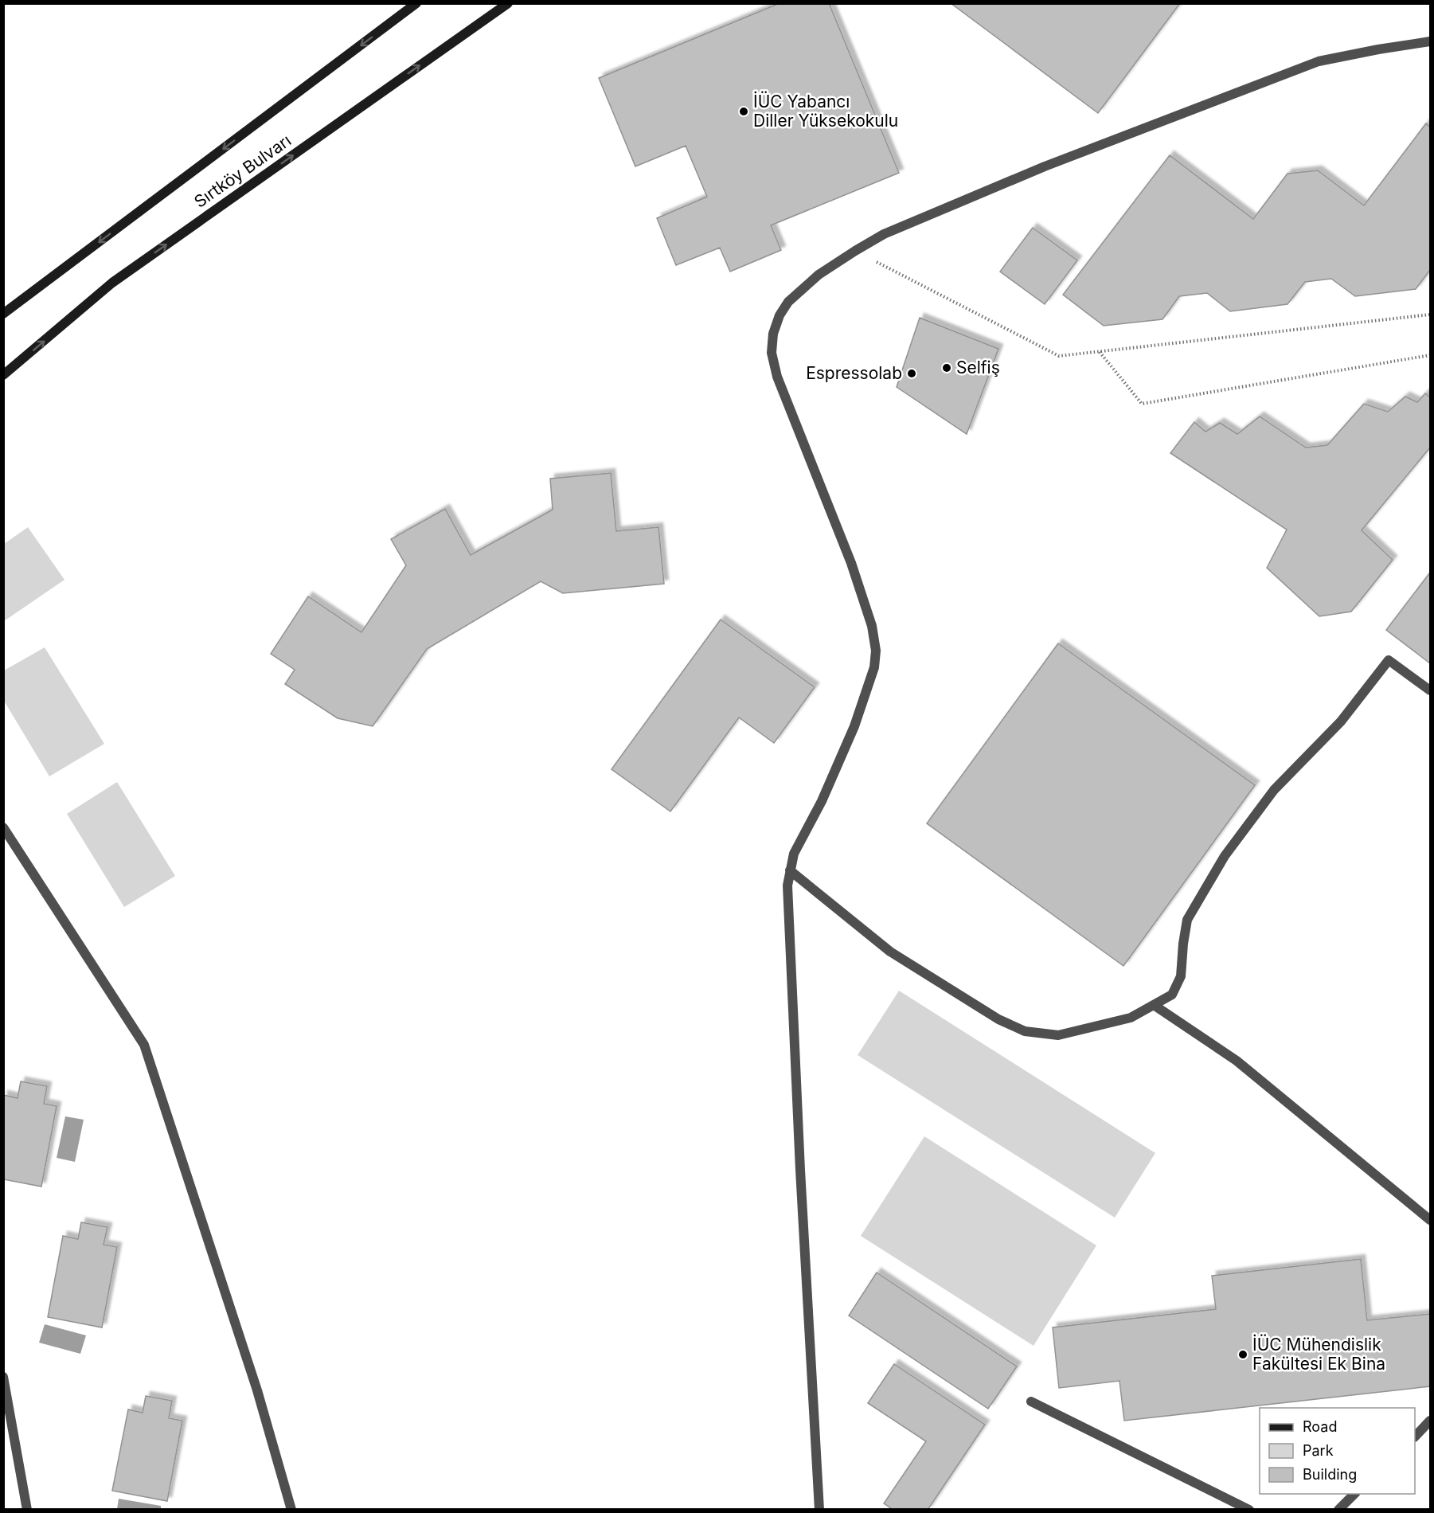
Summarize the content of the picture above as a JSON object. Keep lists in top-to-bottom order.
{
  "streets": {
    "main road": ["Sırtköy Bulvarı"]
  },
  "places": [
    "İÜC Yabancı Diller Yüksekokulu",
    "Selfiş",
    "Espressolab",
    "İÜC Mühendislik Fakültesi Ek Bina"
  ],
  "legend": ["Road", "Park", "Building"]
}
